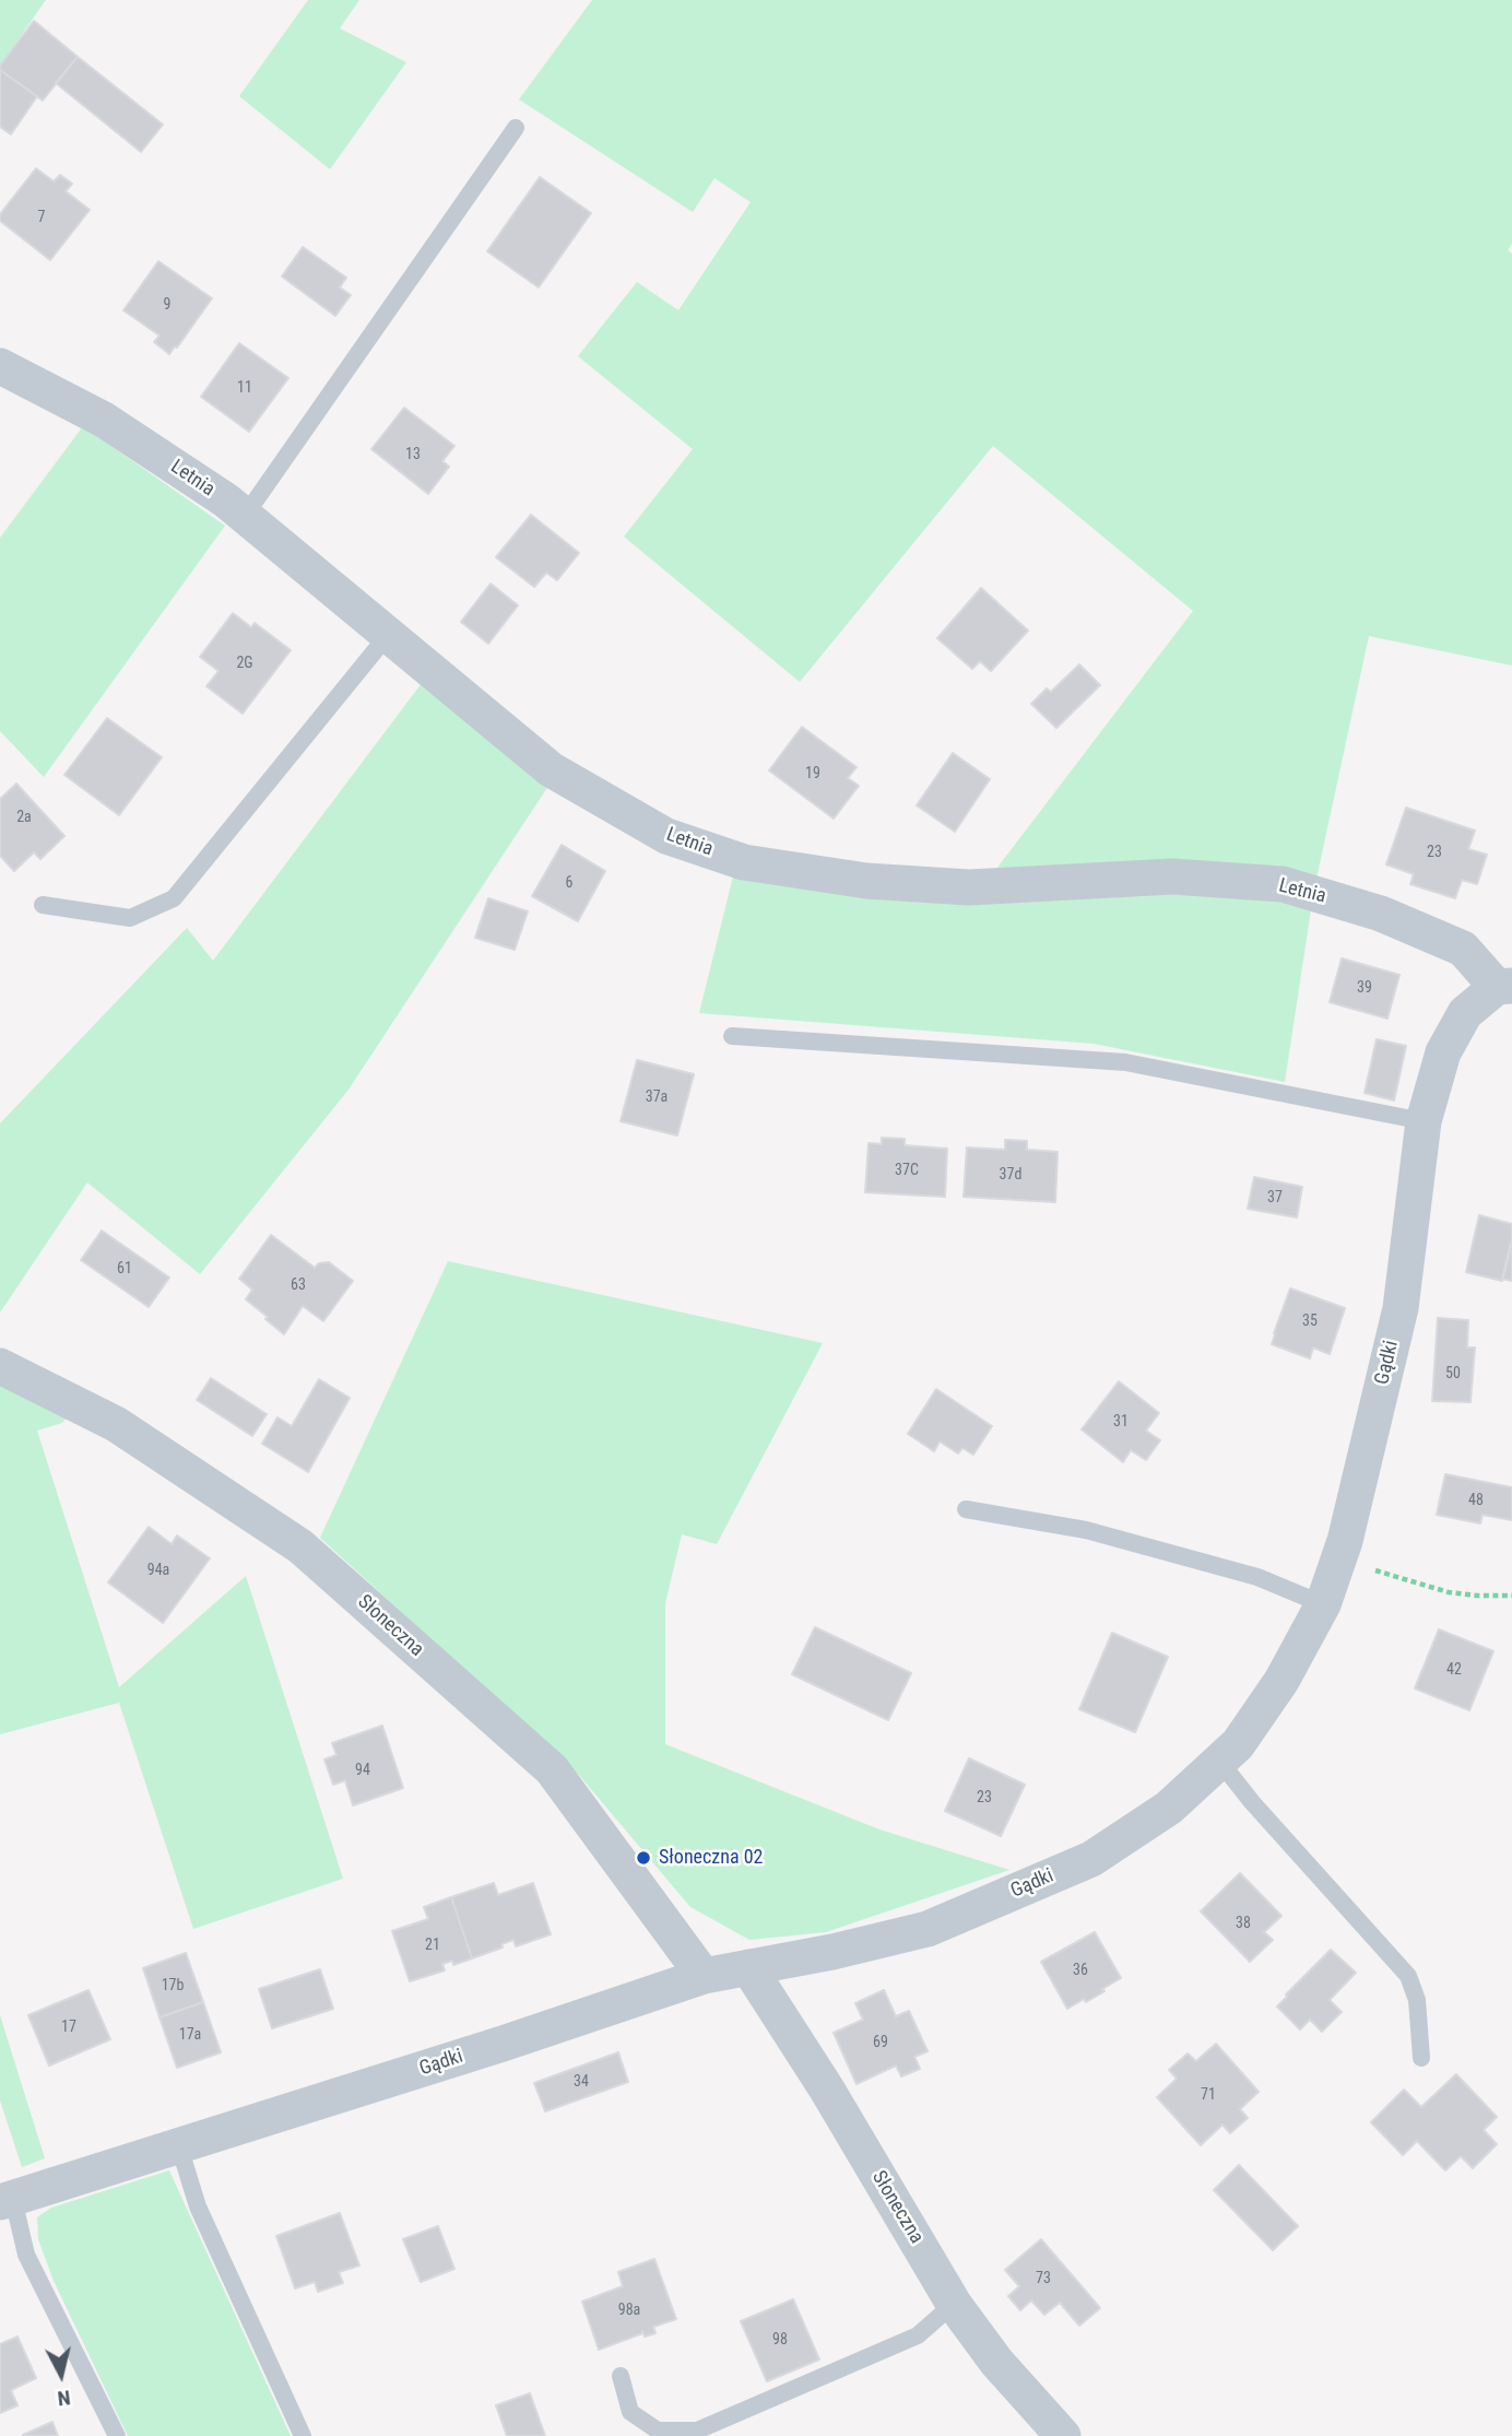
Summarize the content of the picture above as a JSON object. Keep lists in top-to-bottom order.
{
  "streets": {
    "street": ["Letnia", "Gądki", "Słoneczna"]
  },
  "crossings": [
    ["Letnia", "Gądki"],
    ["Gądki", "Słoneczna"]
  ],
  "places": ["Słoneczna 02"],
  "house_numbers": [
    "7",
    "9",
    "11",
    "13",
    "2G",
    "19",
    "2a",
    "23",
    "6",
    "39",
    "37a",
    "37C",
    "37d",
    "37",
    "61",
    "63",
    "35",
    "50",
    "31",
    "48",
    "94a",
    "42",
    "94",
    "23",
    "38",
    "21",
    "36",
    "17b",
    "17",
    "17a",
    "69",
    "34",
    "71",
    "73",
    "98a",
    "98"
  ],
  "north": "bottom"
}
